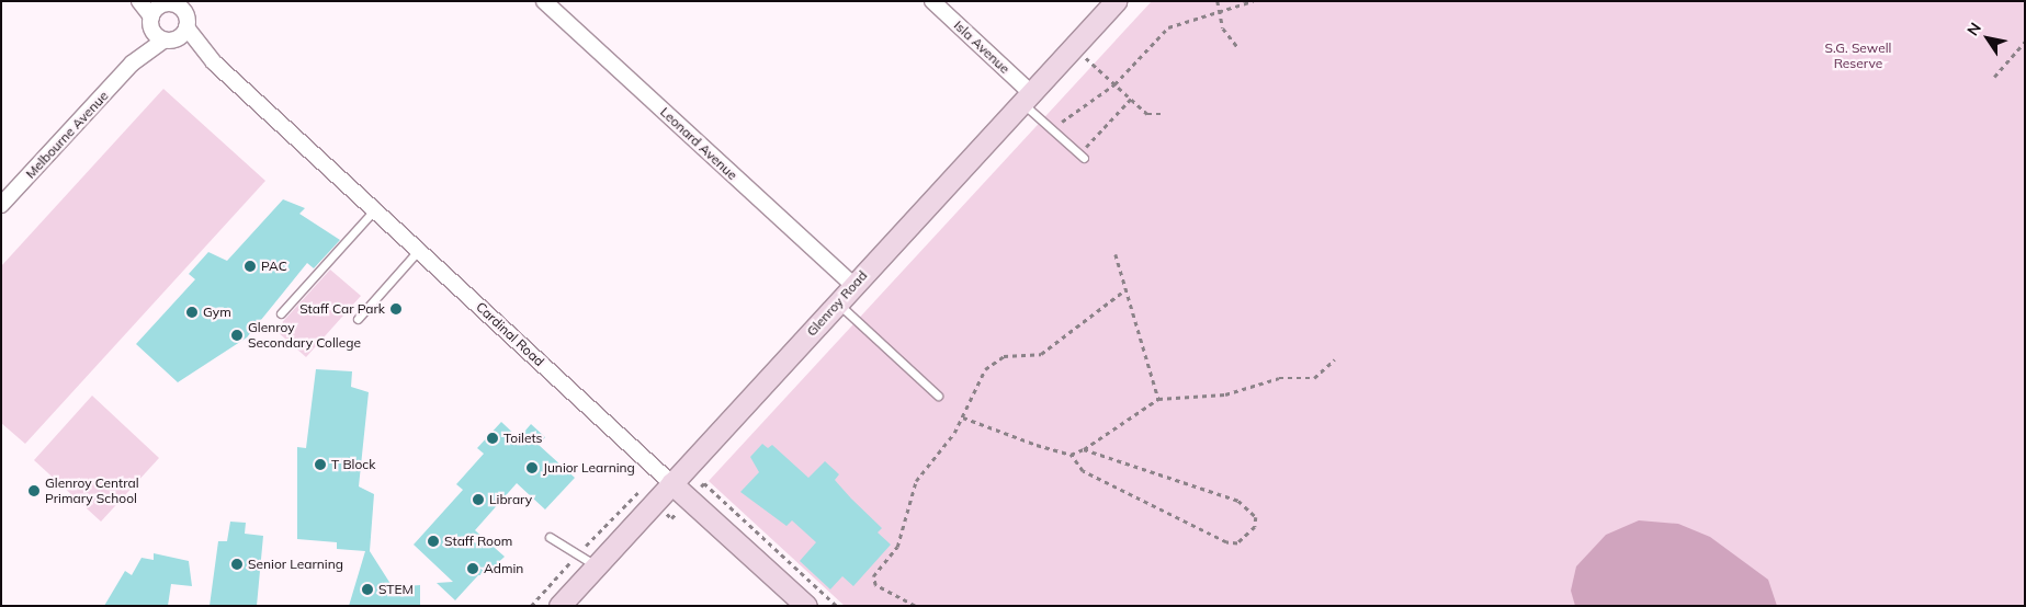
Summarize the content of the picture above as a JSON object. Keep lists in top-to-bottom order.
{
  "streets": {
    "street": [
      "Isla Avenue",
      "Melbourne Avenue",
      "Leonard Avenue",
      "Glenroy Road",
      "Cardinal Road"
    ]
  },
  "crossings": [
    ["Isla Avenue", "Glenroy Road"],
    ["Melbourne Avenue", "Cardinal Road"],
    ["Leonard Avenue", "Glenroy Road"],
    ["Glenroy Road", "Cardinal Road"]
  ],
  "parks": ["S.G. Sewell Reserve"],
  "places": [
    "PAC",
    "Staff Car Park",
    "Gym",
    "Glenroy Secondary College",
    "Toilets",
    "T Block",
    "Junior Learning",
    "Glenroy Central Primary School",
    "Library",
    "Staff Room",
    "Senior Learning",
    "Admin",
    "STEM"
  ],
  "north": "top left"
}
